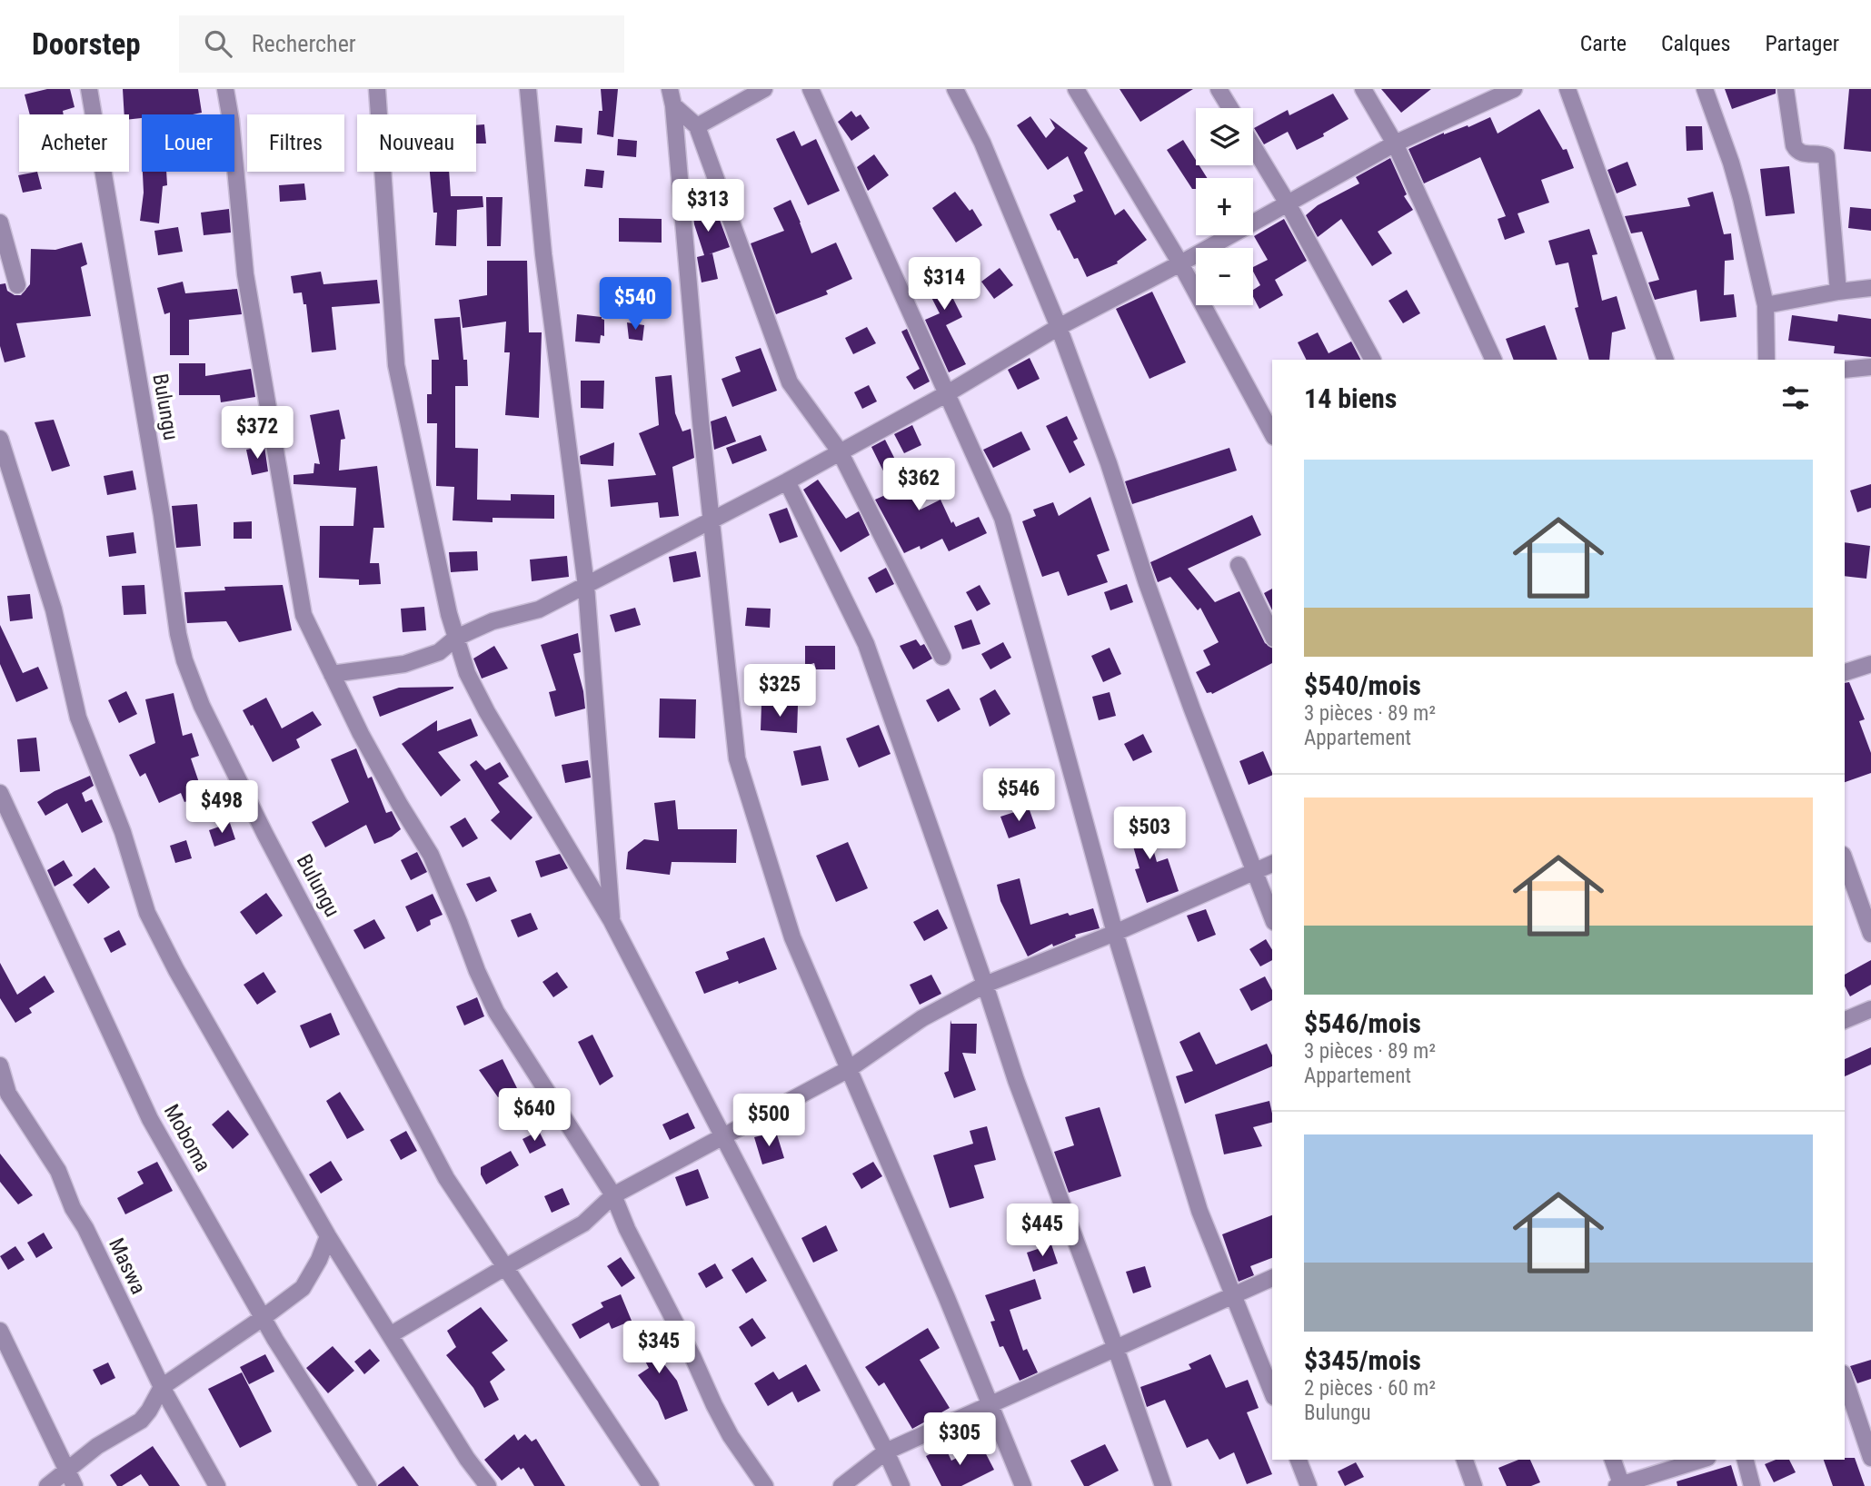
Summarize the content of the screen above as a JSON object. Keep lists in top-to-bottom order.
{
  "streets": {
    "street": ["Bulungu", "Moboma", "Maswa"]
  },
  "page": {
    "header": "Doorstep",
    "search": "Rechercher",
    "nav": ["Carte", "Calques", "Partager"],
    "map_buttons": ["+", "−"],
    "chip": [
      "Acheter",
      "Louer",
      "Filtres",
      "Nouveau"
    ],
    "price": [
      "$313",
      "$314",
      "$540",
      "$372",
      "$362",
      "$325",
      "$546",
      "$498",
      "$503",
      "$640",
      "$500",
      "$445",
      "$345",
      "$305"
    ],
    "heading": "14 biens",
    "list": [
      {
        "name": "$540/mois",
        "note": "3 pièces · 89 m² · Appartement"
      },
      {
        "name": "$546/mois",
        "note": "3 pièces · 89 m² · Appartement"
      },
      {
        "name": "$345/mois",
        "note": "2 pièces · 60 m² · Bulungu"
      }
    ]
  }
}
